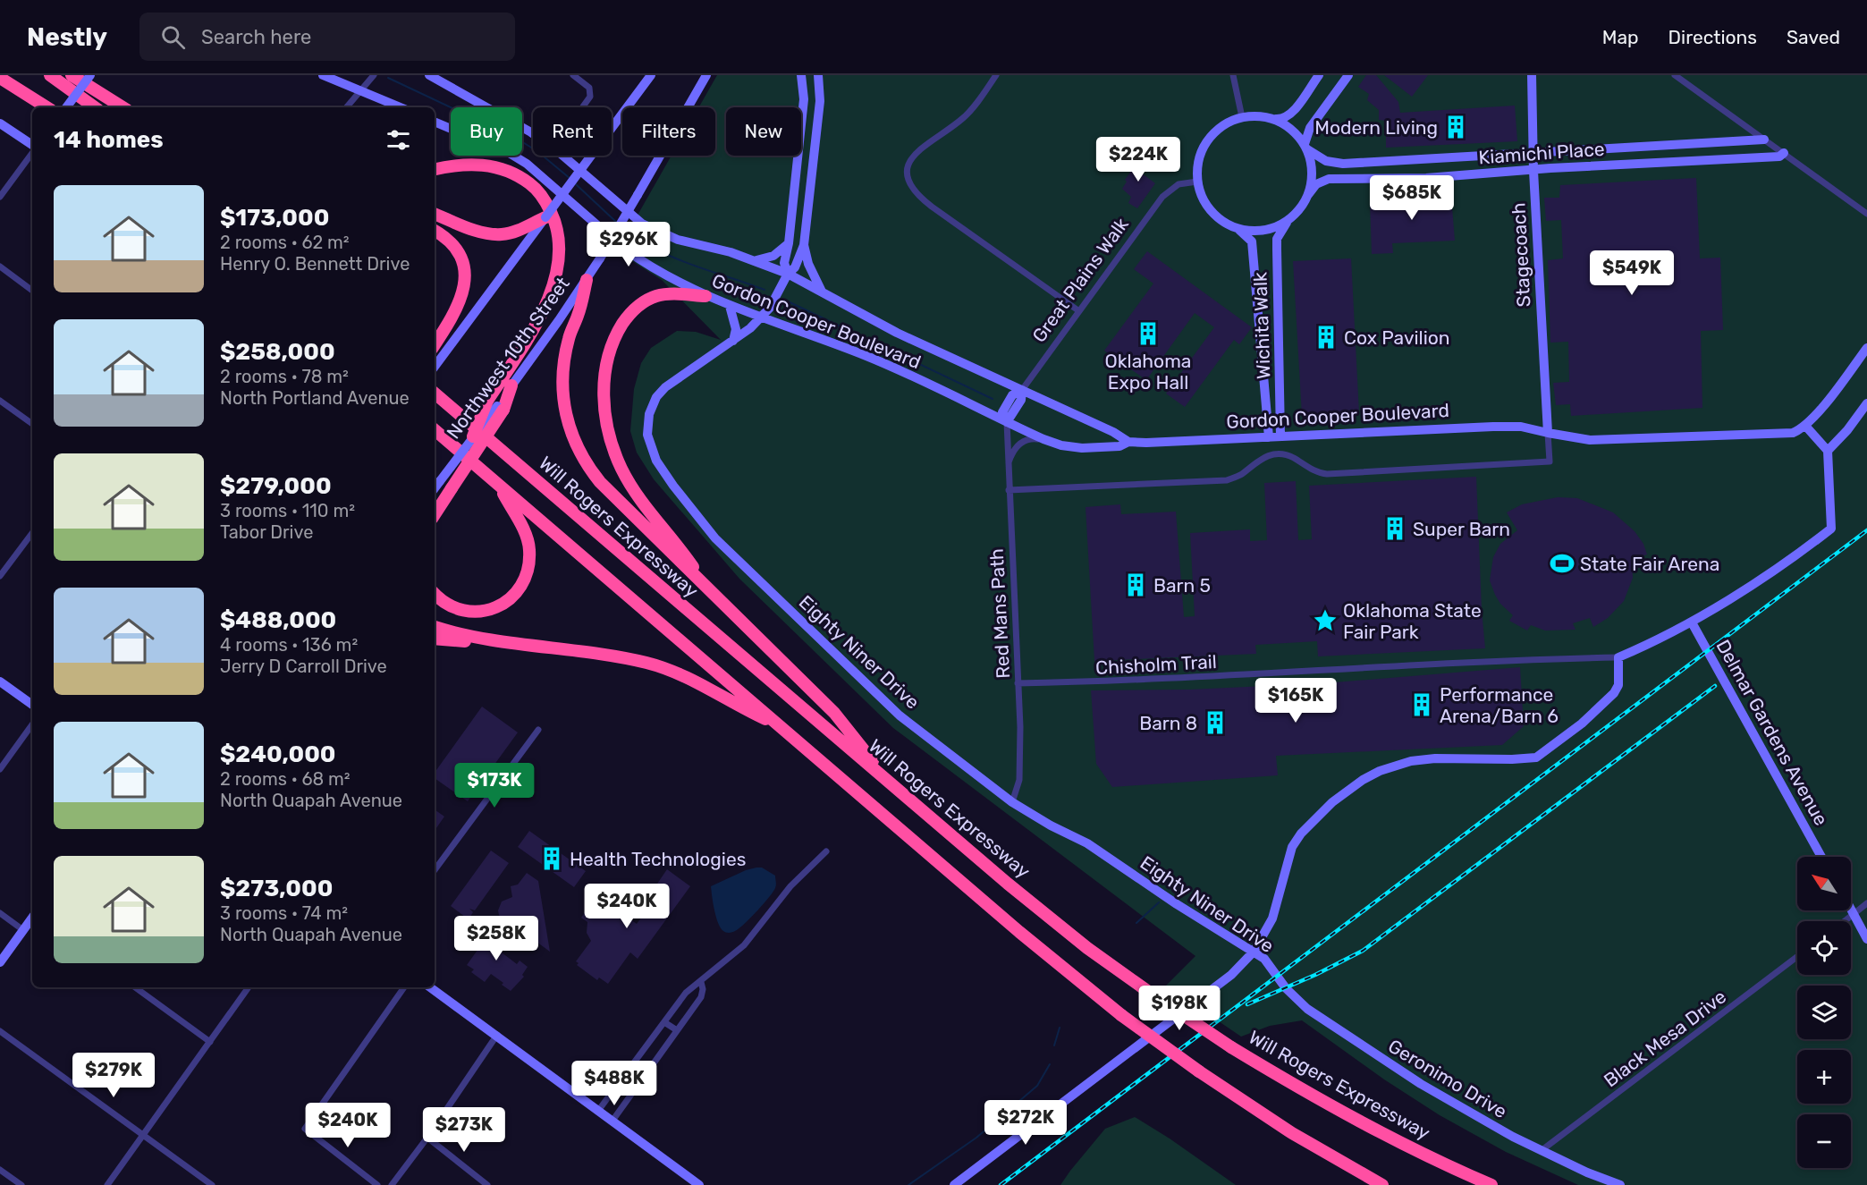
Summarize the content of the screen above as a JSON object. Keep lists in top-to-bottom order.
{
  "streets": {
    "highway": ["Will Rogers Expressway"],
    "street": [
      "Kiamichi Place",
      "Stagecoach",
      "Great Plains Walk",
      "Gordon Cooper Boulevard",
      "Wichita Walk",
      "Northwest 10th Street",
      "Red Mans Path",
      "Eighty Niner Drive",
      "Chisholm Trail",
      "Delmar Gardens Avenue",
      "Black Mesa Drive",
      "Geronimo Drive"
    ]
  },
  "crossings": [
    ["Kiamichi Place", "Stagecoach"],
    ["Kiamichi Place", "Great Plains Walk"],
    ["Kiamichi Place", "Wichita Walk"],
    ["Stagecoach", "Gordon Cooper Boulevard"],
    ["Great Plains Walk", "Gordon Cooper Boulevard"],
    ["Great Plains Walk", "Wichita Walk"],
    ["Great Plains Walk", "Red Mans Path"],
    ["Gordon Cooper Boulevard", "Wichita Walk"],
    ["Gordon Cooper Boulevard", "Red Mans Path"],
    ["Gordon Cooper Boulevard", "Eighty Niner Drive"],
    ["Red Mans Path", "Eighty Niner Drive"],
    ["Red Mans Path", "Chisholm Trail"],
    ["Eighty Niner Drive", "Geronimo Drive"],
    ["Black Mesa Drive", "Geronimo Drive"]
  ],
  "places": {
    "building": [
      "Modern Living",
      "Oklahoma Expo Hall",
      "Cox Pavilion",
      "Super Barn",
      "Barn 5",
      "Performance Arena/Barn 6",
      "Barn 8",
      "Health Technologies"
    ],
    "sports": ["State Fair Arena"],
    "place": ["Oklahoma State Fair Park"]
  },
  "north": "top left",
  "page": {
    "header": "Nestly",
    "search": "Search here",
    "nav": ["Map", "Directions", "Saved"],
    "chip": [
      "Buy",
      "Rent",
      "Filters",
      "New"
    ],
    "heading": "14 homes",
    "price": [
      "$224K",
      "$685K",
      "$296K",
      "$549K",
      "$165K",
      "$173K",
      "$240K",
      "$258K",
      "$198K",
      "$279K",
      "$488K",
      "$272K",
      "$240K",
      "$273K"
    ],
    "list": [
      {
        "name": "$173,000",
        "note": "2 rooms · 62 m² · Henry O. Bennett Drive"
      },
      {
        "name": "$258,000",
        "note": "2 rooms · 78 m² · North Portland Avenue"
      },
      {
        "name": "$279,000",
        "note": "3 rooms · 110 m² · Tabor Drive"
      },
      {
        "name": "$488,000",
        "note": "4 rooms · 136 m² · Jerry D Carroll Drive"
      },
      {
        "name": "$240,000",
        "note": "2 rooms · 68 m² · North Quapah Avenue"
      },
      {
        "name": "$273,000",
        "note": "3 rooms · 74 m² · North Quapah Avenue"
      }
    ],
    "map_buttons": ["+", "−"]
  }
}
